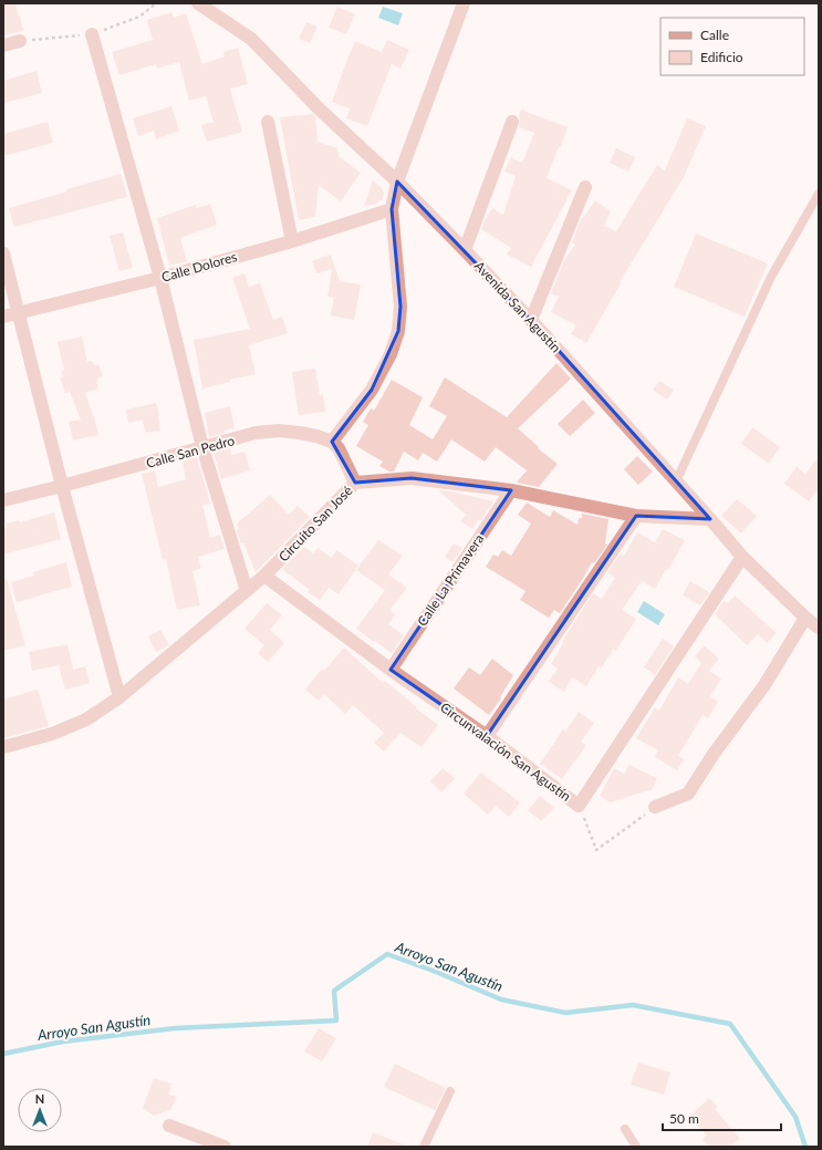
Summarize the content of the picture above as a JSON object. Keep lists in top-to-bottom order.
{
  "streets": {
    "street": [
      "Calle Dolores",
      "Avenida San Agustín",
      "Calle San Pedro",
      "Circuito San José",
      "Calle La Primavera",
      "Circunvalación San Agustín"
    ]
  },
  "crossings": [
    ["Avenida San Agustín", "Circuito San José"],
    ["Circuito San José", "Calle La Primavera"],
    ["Circuito San José", "Circunvalación San Agustín"],
    ["Calle La Primavera", "Circunvalación San Agustín"]
  ],
  "water": ["Arroyo San Agustín"],
  "legend": ["Calle", "Edificio"],
  "scale_bar": "50 m",
  "north": "top"
}
